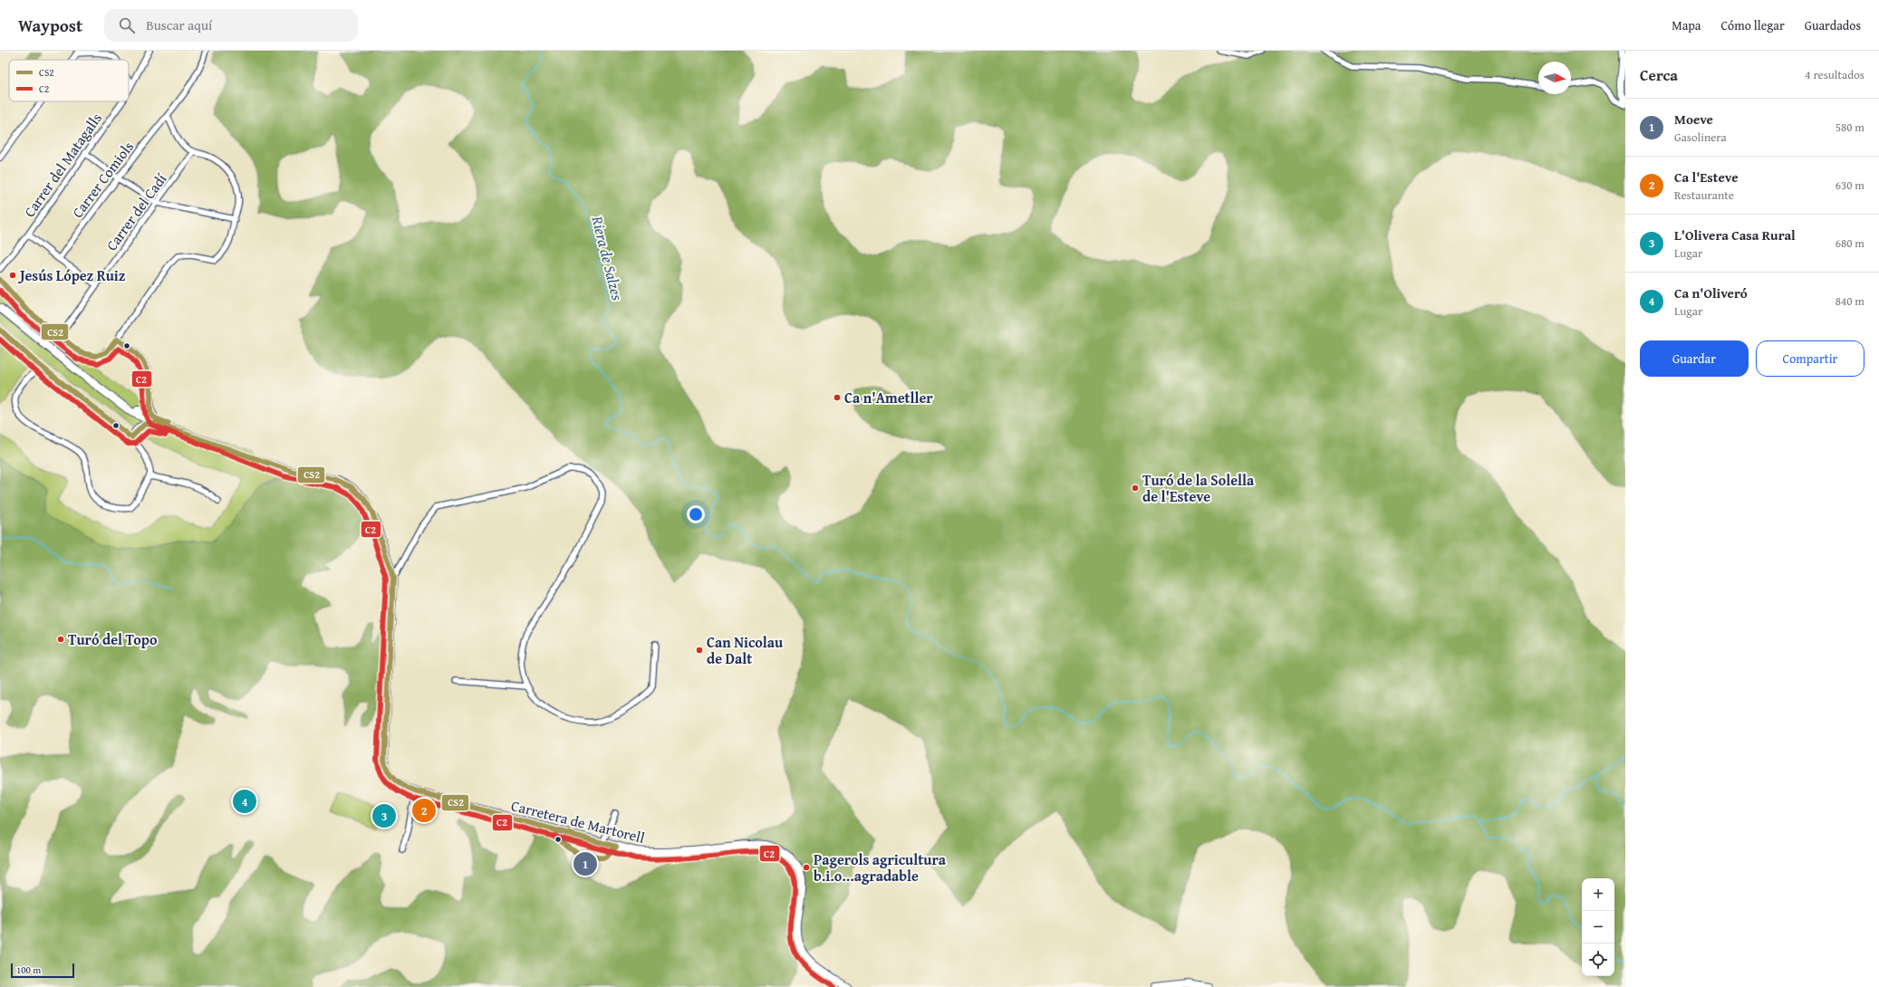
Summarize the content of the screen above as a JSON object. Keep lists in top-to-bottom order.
{
  "streets": {
    "main road": ["Carretera de Martorell"],
    "street": ["Carrer del Matagalls", "Carrer Comiols", "Carrer del Cadí"]
  },
  "water": ["Riera de Salzes"],
  "places": [
    "Jesús López Ruiz",
    "Ca n'Ametller",
    "Turó de la Solella de l'Esteve",
    "Turó del Topo",
    "Can Nicolau de Dalt",
    "Pagerols agricultura b.i.o...agradable"
  ],
  "lines": ["transit line CS2", "transit line C2"],
  "legend": ["CS2", "C2"],
  "scale_bar": "100 m",
  "north": "right",
  "page": {
    "header": "Waypost",
    "search": "Buscar aquí",
    "nav": ["Mapa", "Cómo llegar", "Guardados"],
    "heading": ["Cerca", "4 resultados"],
    "list": [
      {
        "mark": "1",
        "name": "Moeve",
        "note": "Gasolinera",
        "value": "580 m"
      },
      {
        "mark": "2",
        "name": "Ca l'Esteve",
        "note": "Restaurante",
        "value": "630 m"
      },
      {
        "mark": "3",
        "name": "L'Olivera Casa Rural",
        "note": "Lugar",
        "value": "680 m"
      },
      {
        "mark": "4",
        "name": "Ca n'Oliveró",
        "note": "Lugar",
        "value": "840 m"
      }
    ],
    "buttons": ["Guardar", "Compartir"],
    "pins": [
      "4",
      "2",
      "3",
      "1"
    ],
    "map_buttons": ["+", "−"],
    "scale": "100 m"
  }
}
